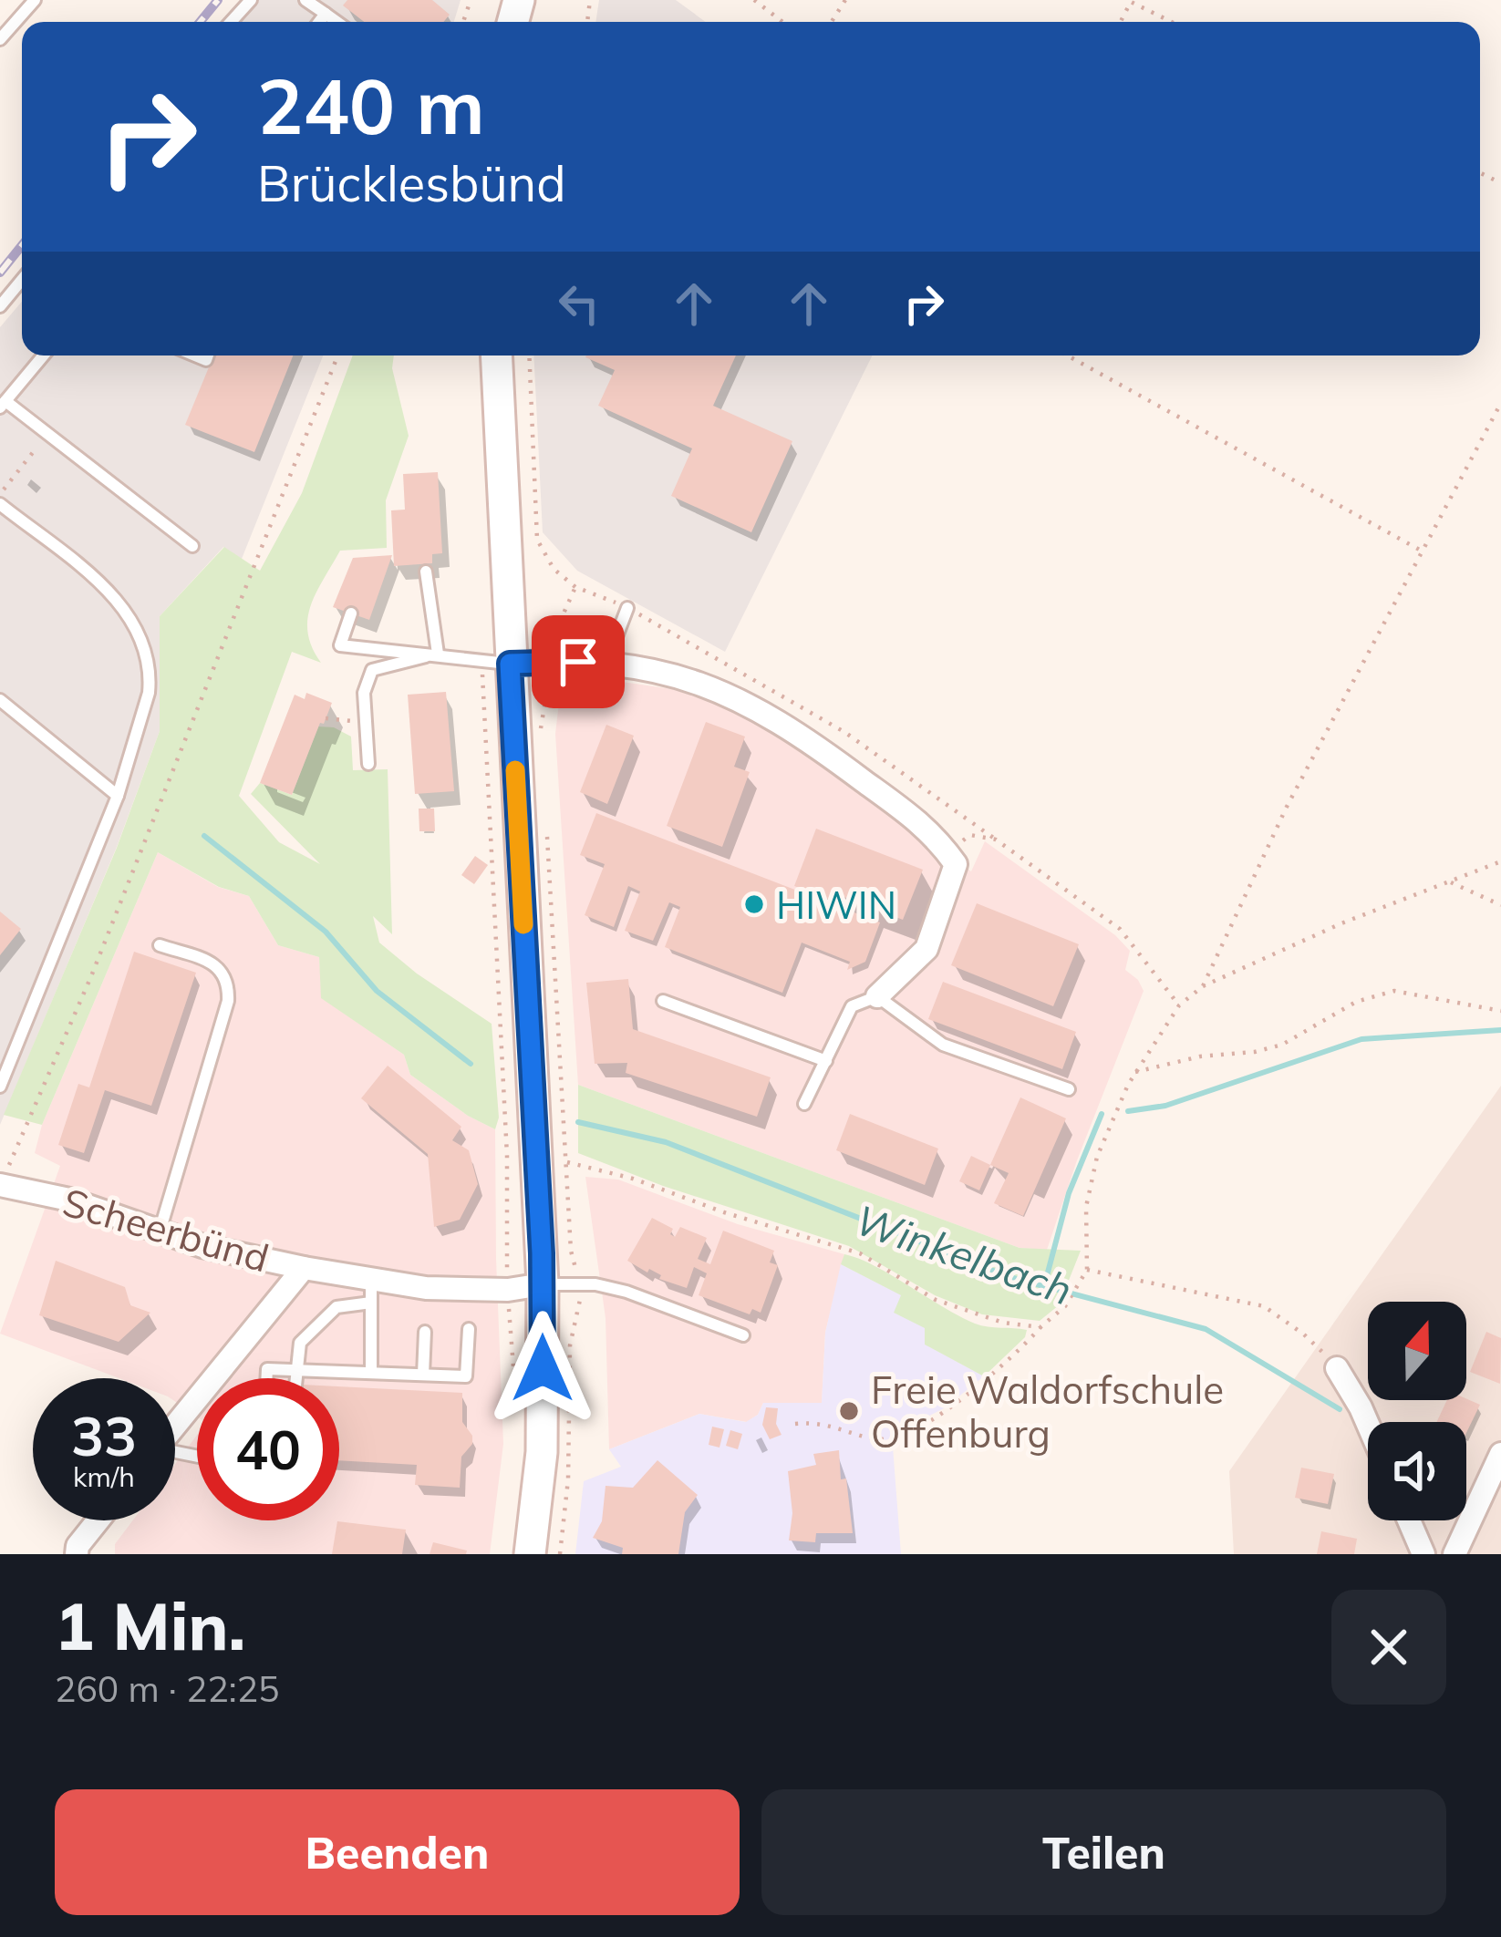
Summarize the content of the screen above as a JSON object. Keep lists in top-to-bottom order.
{
  "streets": {
    "street": ["Scheerbünd"]
  },
  "water": ["Winkelbach"],
  "places": ["HIWIN", "Freie Waldorfschule Offenburg"],
  "north": "top",
  "page": {
    "turn": ["240 m", "Brücklesbünd"],
    "speed": "33 km/h",
    "limit": "40",
    "heading": ["1 Min.", "260 m · 22:25"],
    "buttons": ["Beenden", "Teilen"]
  }
}
